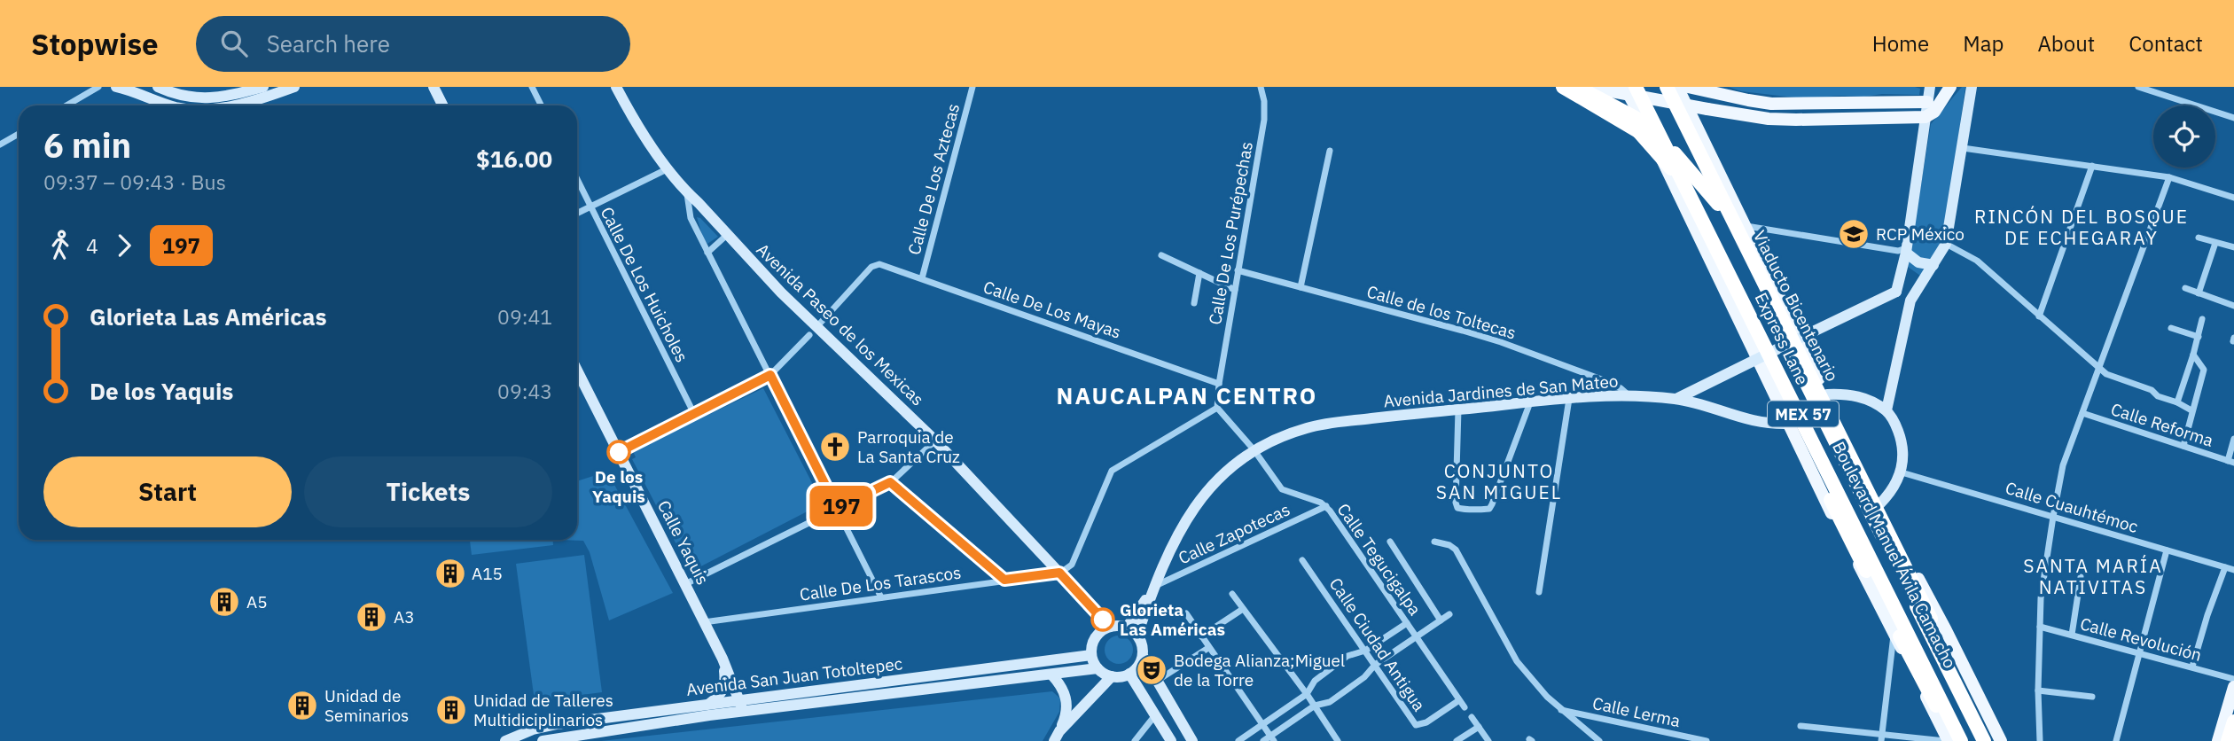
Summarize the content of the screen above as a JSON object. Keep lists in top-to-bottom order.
{
  "streets": {
    "highway": [
      "Viaducto Bicentenario",
      "Express Lane",
      "MEX 57",
      "Boulevard Manuel Ávila Camacho"
    ],
    "main road": [
      "Avenida Paseo de los Mexicas",
      "Avenida Jardines de San Mateo",
      "Calle Yaquis",
      "Avenida San Juan Totoltepec"
    ],
    "street": [
      "Calle De Los Aztecas",
      "Calle De Los Purépechas",
      "Calle De Los Huicholes",
      "Calle De Los Mayas",
      "Calle de los Toltecas",
      "Calle Reforma",
      "Calle Cuauhtémoc",
      "Calle Zapotecas",
      "Calle Tegucigalpa",
      "Calle De Los Tarascos",
      "Calle Revolución",
      "Calle Ciudad Antigua",
      "Calle Lerma"
    ]
  },
  "crossings": [
    ["Calle De Los Aztecas", "Calle De Los Mayas"],
    ["Calle De Los Purépechas", "Calle De Los Mayas"],
    ["Calle De Los Purépechas", "Calle de los Toltecas"],
    ["Calle De Los Purépechas", "Calle Tegucigalpa"],
    ["Viaducto Bicentenario", "Boulevard Manuel Ávila Camacho"],
    ["Calle De Los Mayas", "Avenida Paseo de los Mexicas"],
    ["Calle de los Toltecas", "Avenida Jardines de San Mateo"],
    ["Avenida Paseo de los Mexicas", "Calle De Los Tarascos"],
    ["Avenida Paseo de los Mexicas", "Avenida San Juan Totoltepec"],
    ["Express Lane", "Boulevard Manuel Ávila Camacho"],
    ["Avenida Jardines de San Mateo", "Calle Zapotecas"],
    ["Avenida Jardines de San Mateo", "Boulevard Manuel Ávila Camacho"],
    ["Avenida Jardines de San Mateo", "Calle Tegucigalpa"],
    ["Calle Zapotecas", "Calle Tegucigalpa"],
    ["Calle Yaquis", "Calle De Los Tarascos"],
    ["Calle Yaquis", "Avenida San Juan Totoltepec"],
    ["Calle Tegucigalpa", "Calle Ciudad Antigua"]
  ],
  "districts": [
    "RINCÓN DEL BOSQUE DE ECHEGARAY",
    "NAUCALPAN CENTRO",
    "CONJUNTO SAN MIGUEL",
    "SANTA MARÍA NATIVITAS"
  ],
  "places": {
    "school or university": ["RCP México"],
    "church": ["Parroquia de La Santa Cruz"],
    "other": ["De los Yaquis", "Glorieta Las Américas"],
    "building": [
      "A15",
      "A5",
      "A3",
      "Unidad de Seminarios",
      "Unidad de Talleres Multidiciplinarios"
    ],
    "theatre": ["Bodega Alianza;Miguel de la Torre"]
  },
  "lines": ["bus line 197"],
  "page": {
    "header": "Stopwise",
    "search": "Search here",
    "nav": [
      "Home",
      "Map",
      "About",
      "Contact"
    ],
    "on_map": "197",
    "heading": ["6 min", "09:37 – 09:43 · Bus", "$16.00"],
    "legs": ["4", "197"],
    "list": [
      {
        "name": "Glorieta Las Américas",
        "value": "09:41"
      },
      {
        "name": "De los Yaquis",
        "value": "09:43"
      }
    ],
    "buttons": ["Start", "Tickets"]
  }
}
